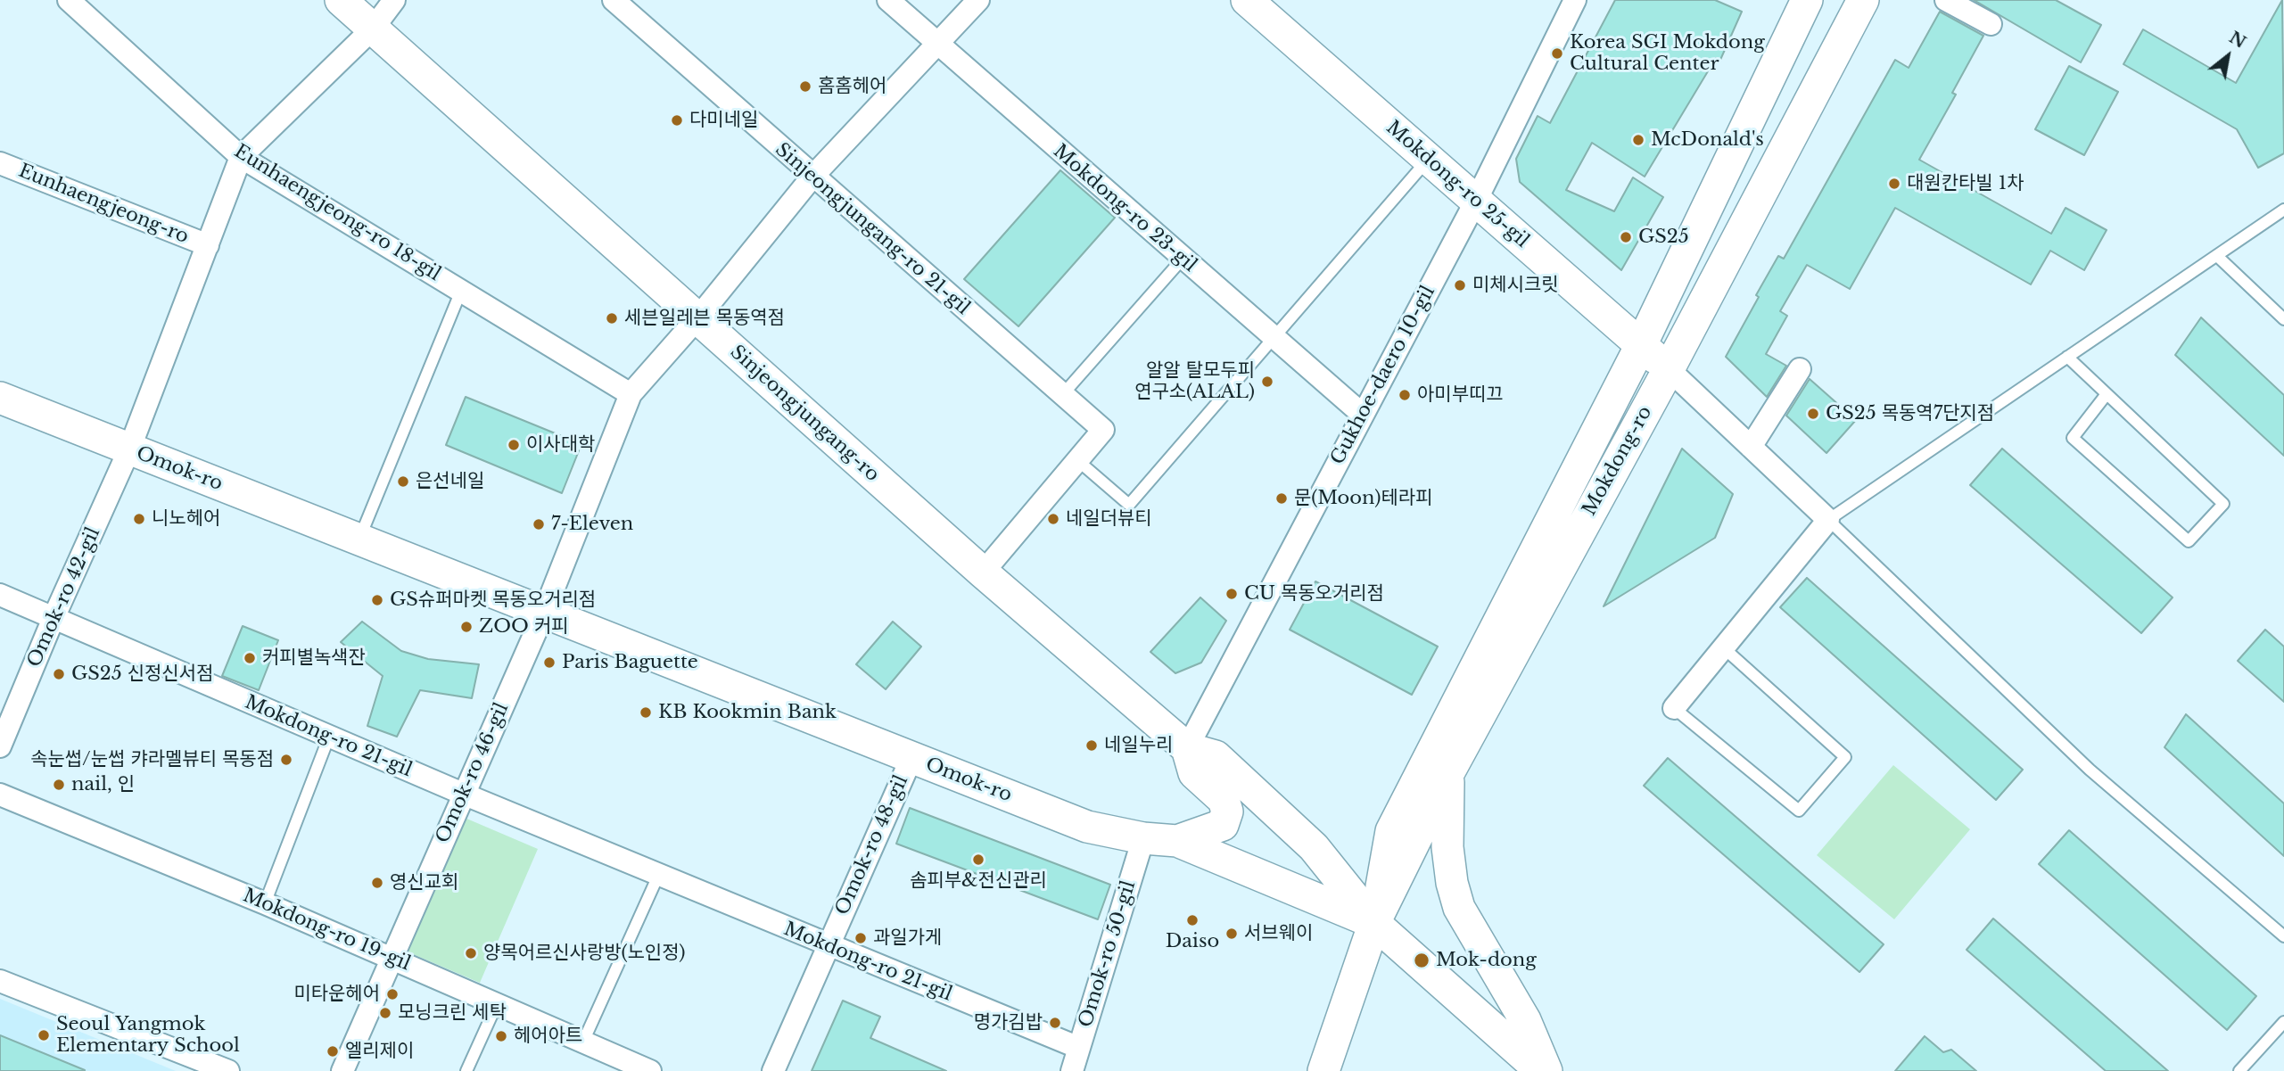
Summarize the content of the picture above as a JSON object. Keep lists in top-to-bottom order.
{
  "streets": {
    "main road": [
      "Mokdong-ro 25-gil",
      "Sinjeongjungang-ro",
      "Mokdong-ro",
      "Omok-ro"
    ],
    "street": [
      "Eunhaengjeong-ro",
      "Mokdong-ro 23-gil",
      "Eunhaengjeong-ro 18-gil",
      "Sinjeongjungang-ro 21-gil",
      "Gukhoe-daero 10-gil",
      "Omok-ro 42-gil",
      "Mokdong-ro 21-gil",
      "Omok-ro 46-gil",
      "Omok-ro 48-gil",
      "Mokdong-ro 19-gil",
      "Omok-ro 50-gil"
    ]
  },
  "crossings": [
    ["Mokdong-ro 25-gil", "Gukhoe-daero 10-gil"],
    ["Mokdong-ro 25-gil", "Mokdong-ro"],
    ["Eunhaengjeong-ro", "Omok-ro 42-gil"],
    ["Mokdong-ro 23-gil", "Gukhoe-daero 10-gil"],
    ["Mokdong-ro 23-gil", "Omok-ro 46-gil"],
    ["Eunhaengjeong-ro 18-gil", "Omok-ro 42-gil"],
    ["Eunhaengjeong-ro 18-gil", "Omok-ro 46-gil"],
    ["Sinjeongjungang-ro 21-gil", "Sinjeongjungang-ro"],
    ["Sinjeongjungang-ro 21-gil", "Omok-ro 46-gil"],
    ["Gukhoe-daero 10-gil", "Sinjeongjungang-ro"],
    ["Sinjeongjungang-ro", "Mokdong-ro"],
    ["Sinjeongjungang-ro", "Omok-ro"],
    ["Sinjeongjungang-ro", "Omok-ro 46-gil"],
    ["Mokdong-ro", "Omok-ro"],
    ["Omok-ro", "Omok-ro 42-gil"],
    ["Omok-ro", "Omok-ro 46-gil"],
    ["Omok-ro", "Omok-ro 48-gil"],
    ["Omok-ro", "Omok-ro 50-gil"],
    ["Omok-ro 42-gil", "Mokdong-ro 21-gil"],
    ["Mokdong-ro 21-gil", "Omok-ro 46-gil"],
    ["Mokdong-ro 21-gil", "Omok-ro 48-gil"],
    ["Mokdong-ro 21-gil", "Omok-ro 50-gil"],
    ["Omok-ro 46-gil", "Mokdong-ro 19-gil"]
  ],
  "places": [
    "Korea SGI Mokdong Cultural Center",
    "홈홈헤어",
    "다미네일",
    "McDonald's",
    "대원칸타빌 1차",
    "GS25",
    "미체시크릿",
    "세븐일레븐 목동역점",
    "알알 탈모두피 연구소(ALAL)",
    "아미부띠끄",
    "GS25 목동역7단지점",
    "이사대학",
    "은선네일",
    "문(Moon)테라피",
    "니노헤어",
    "네일더뷰티",
    "7-Eleven",
    "CU 목동오거리점",
    "GS슈퍼마켓 목동오거리점",
    "ZOO 커피",
    "커피별녹색잔",
    "Paris Baguette",
    "GS25 신정신서점",
    "KB Kookmin Bank",
    "네일누리",
    "속눈썹/눈썹 캬라멜뷰티 목동점",
    "nail, 인",
    "솜피부&전신관리",
    "영신교회",
    "Daiso",
    "서브웨이",
    "과일가게",
    "양목어르신사랑방(노인정)",
    "Mok-dong",
    "미타운헤어",
    "모닝크린 세탁",
    "명가김밥",
    "Seoul Yangmok Elementary School",
    "헤어아트",
    "엘리제이"
  ],
  "north": "top right"
}
